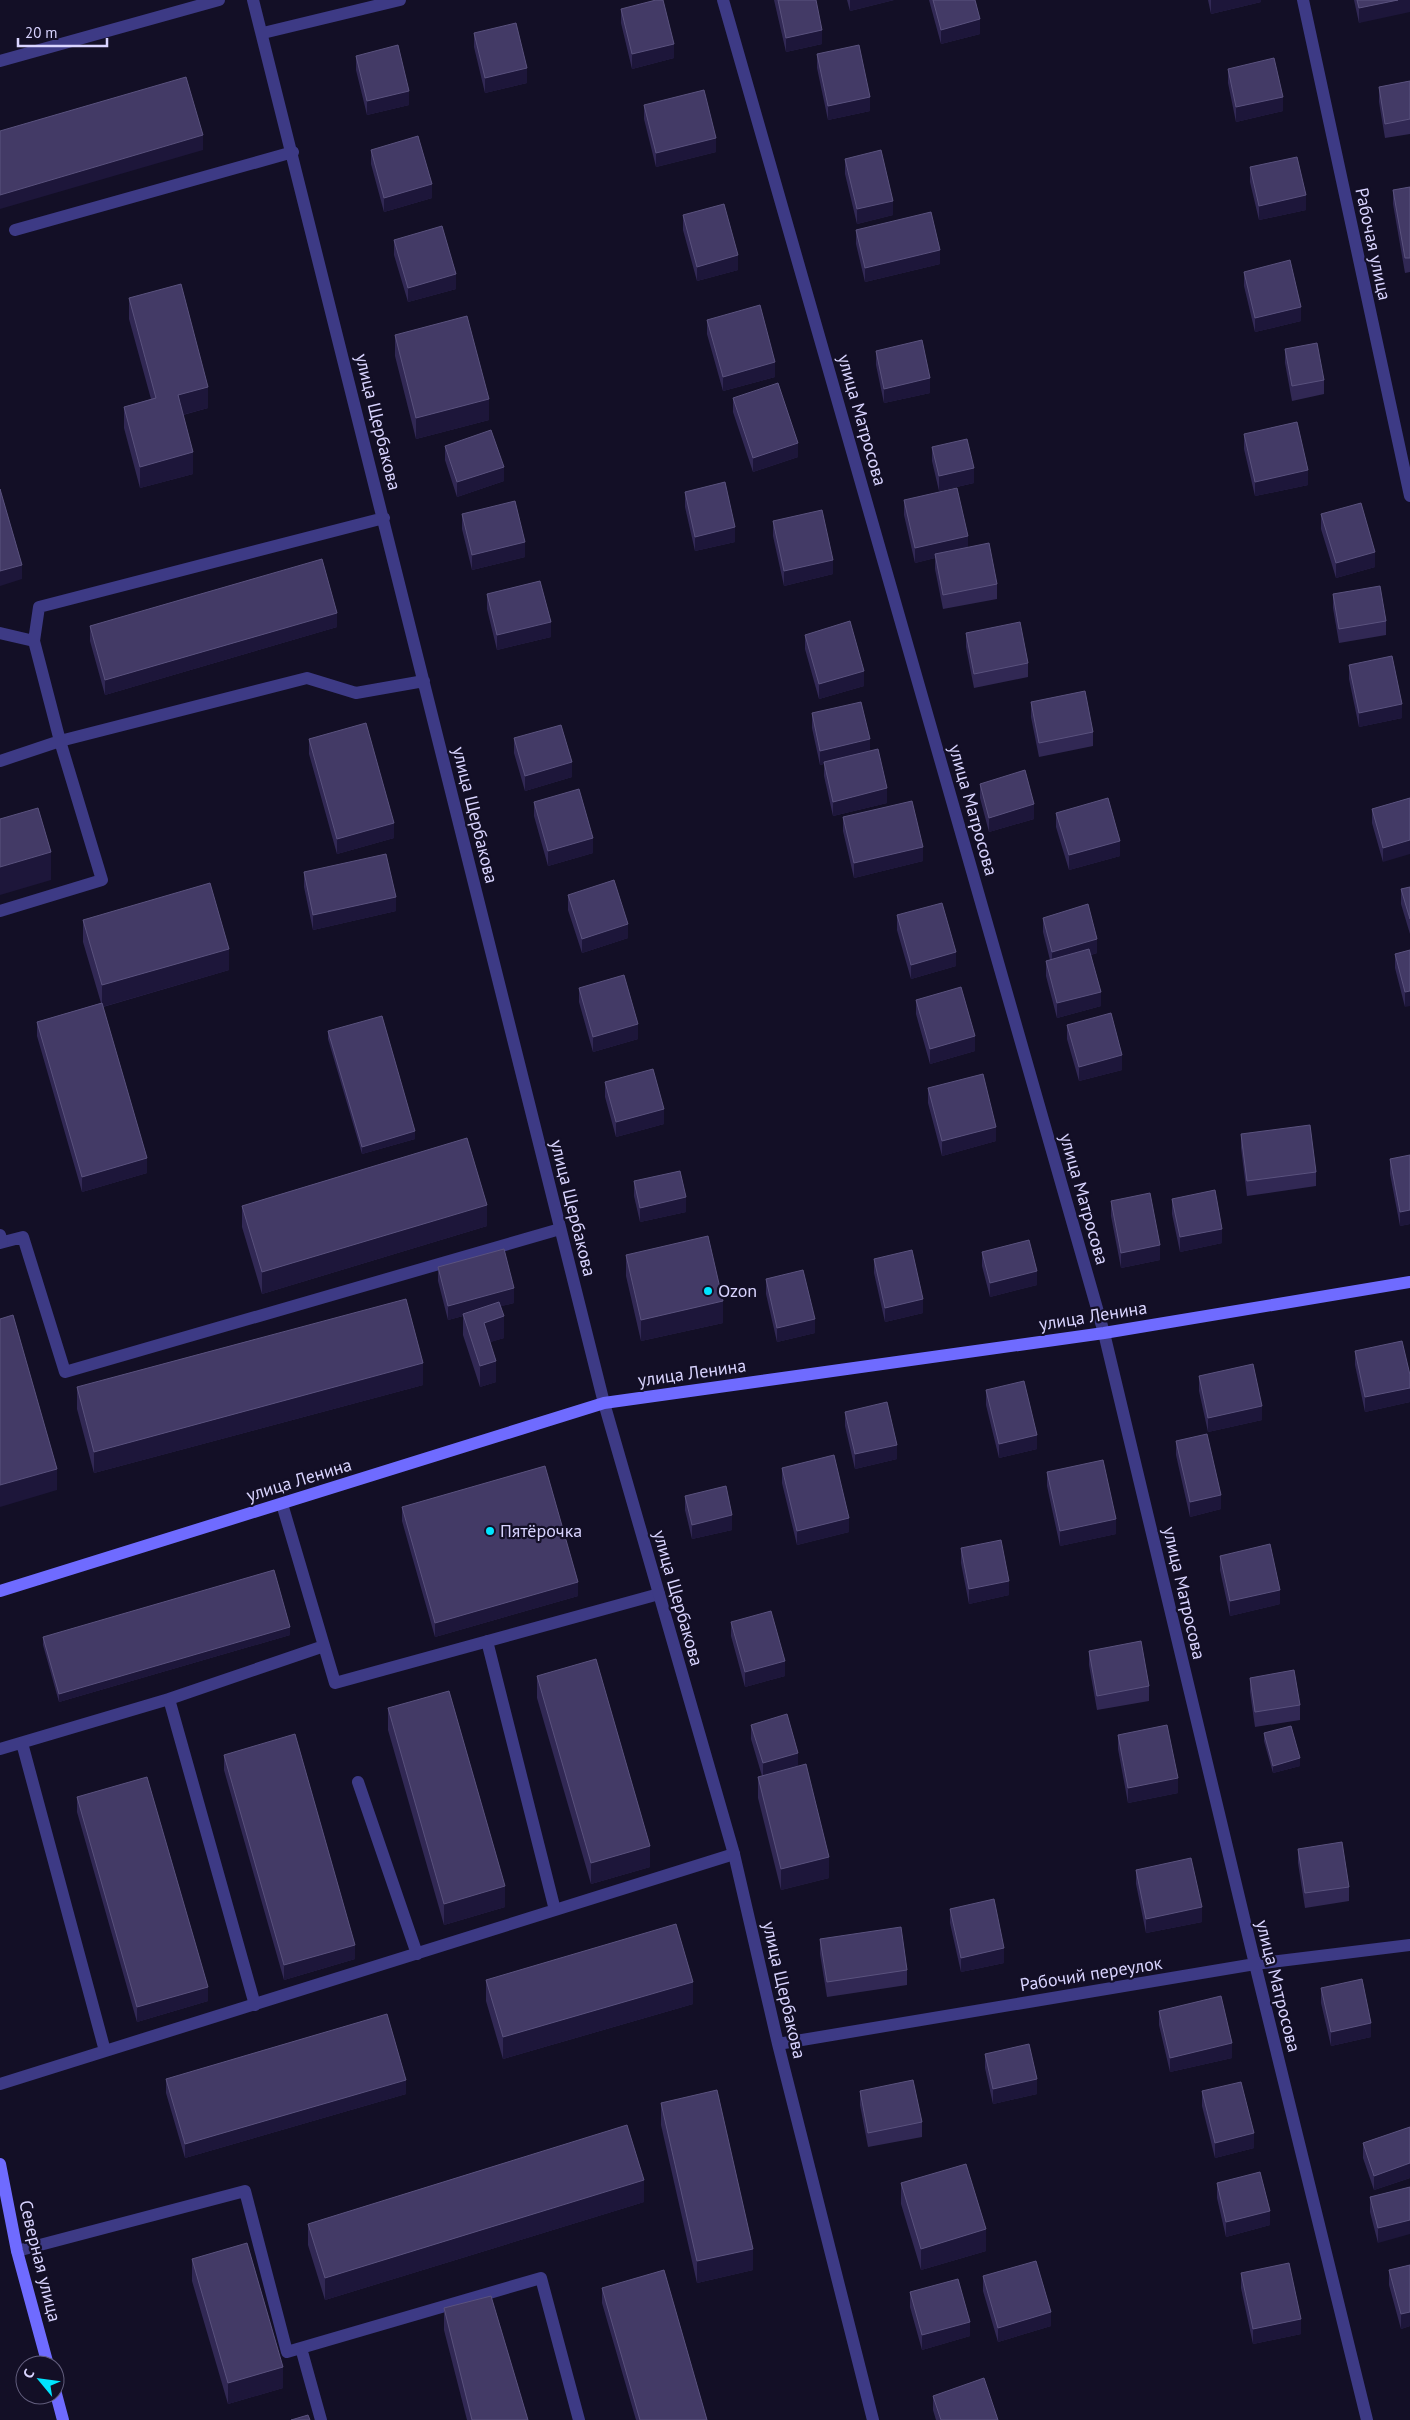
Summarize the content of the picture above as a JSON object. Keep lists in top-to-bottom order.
{
  "streets": {
    "street": [
      "Рабочая улица",
      "улица Матросова",
      "улица Щербакова",
      "улица Ленина",
      "Рабочий переулок",
      "Северная улица"
    ]
  },
  "crossings": [
    ["улица Матросова", "улица Ленина"],
    ["улица Матросова", "Рабочий переулок"],
    ["улица Щербакова", "улица Ленина"],
    ["улица Щербакова", "Рабочий переулок"]
  ],
  "places": ["Ozon", "Пятёрочка"],
  "scale_bar": "20 m",
  "north": "top left"
}
